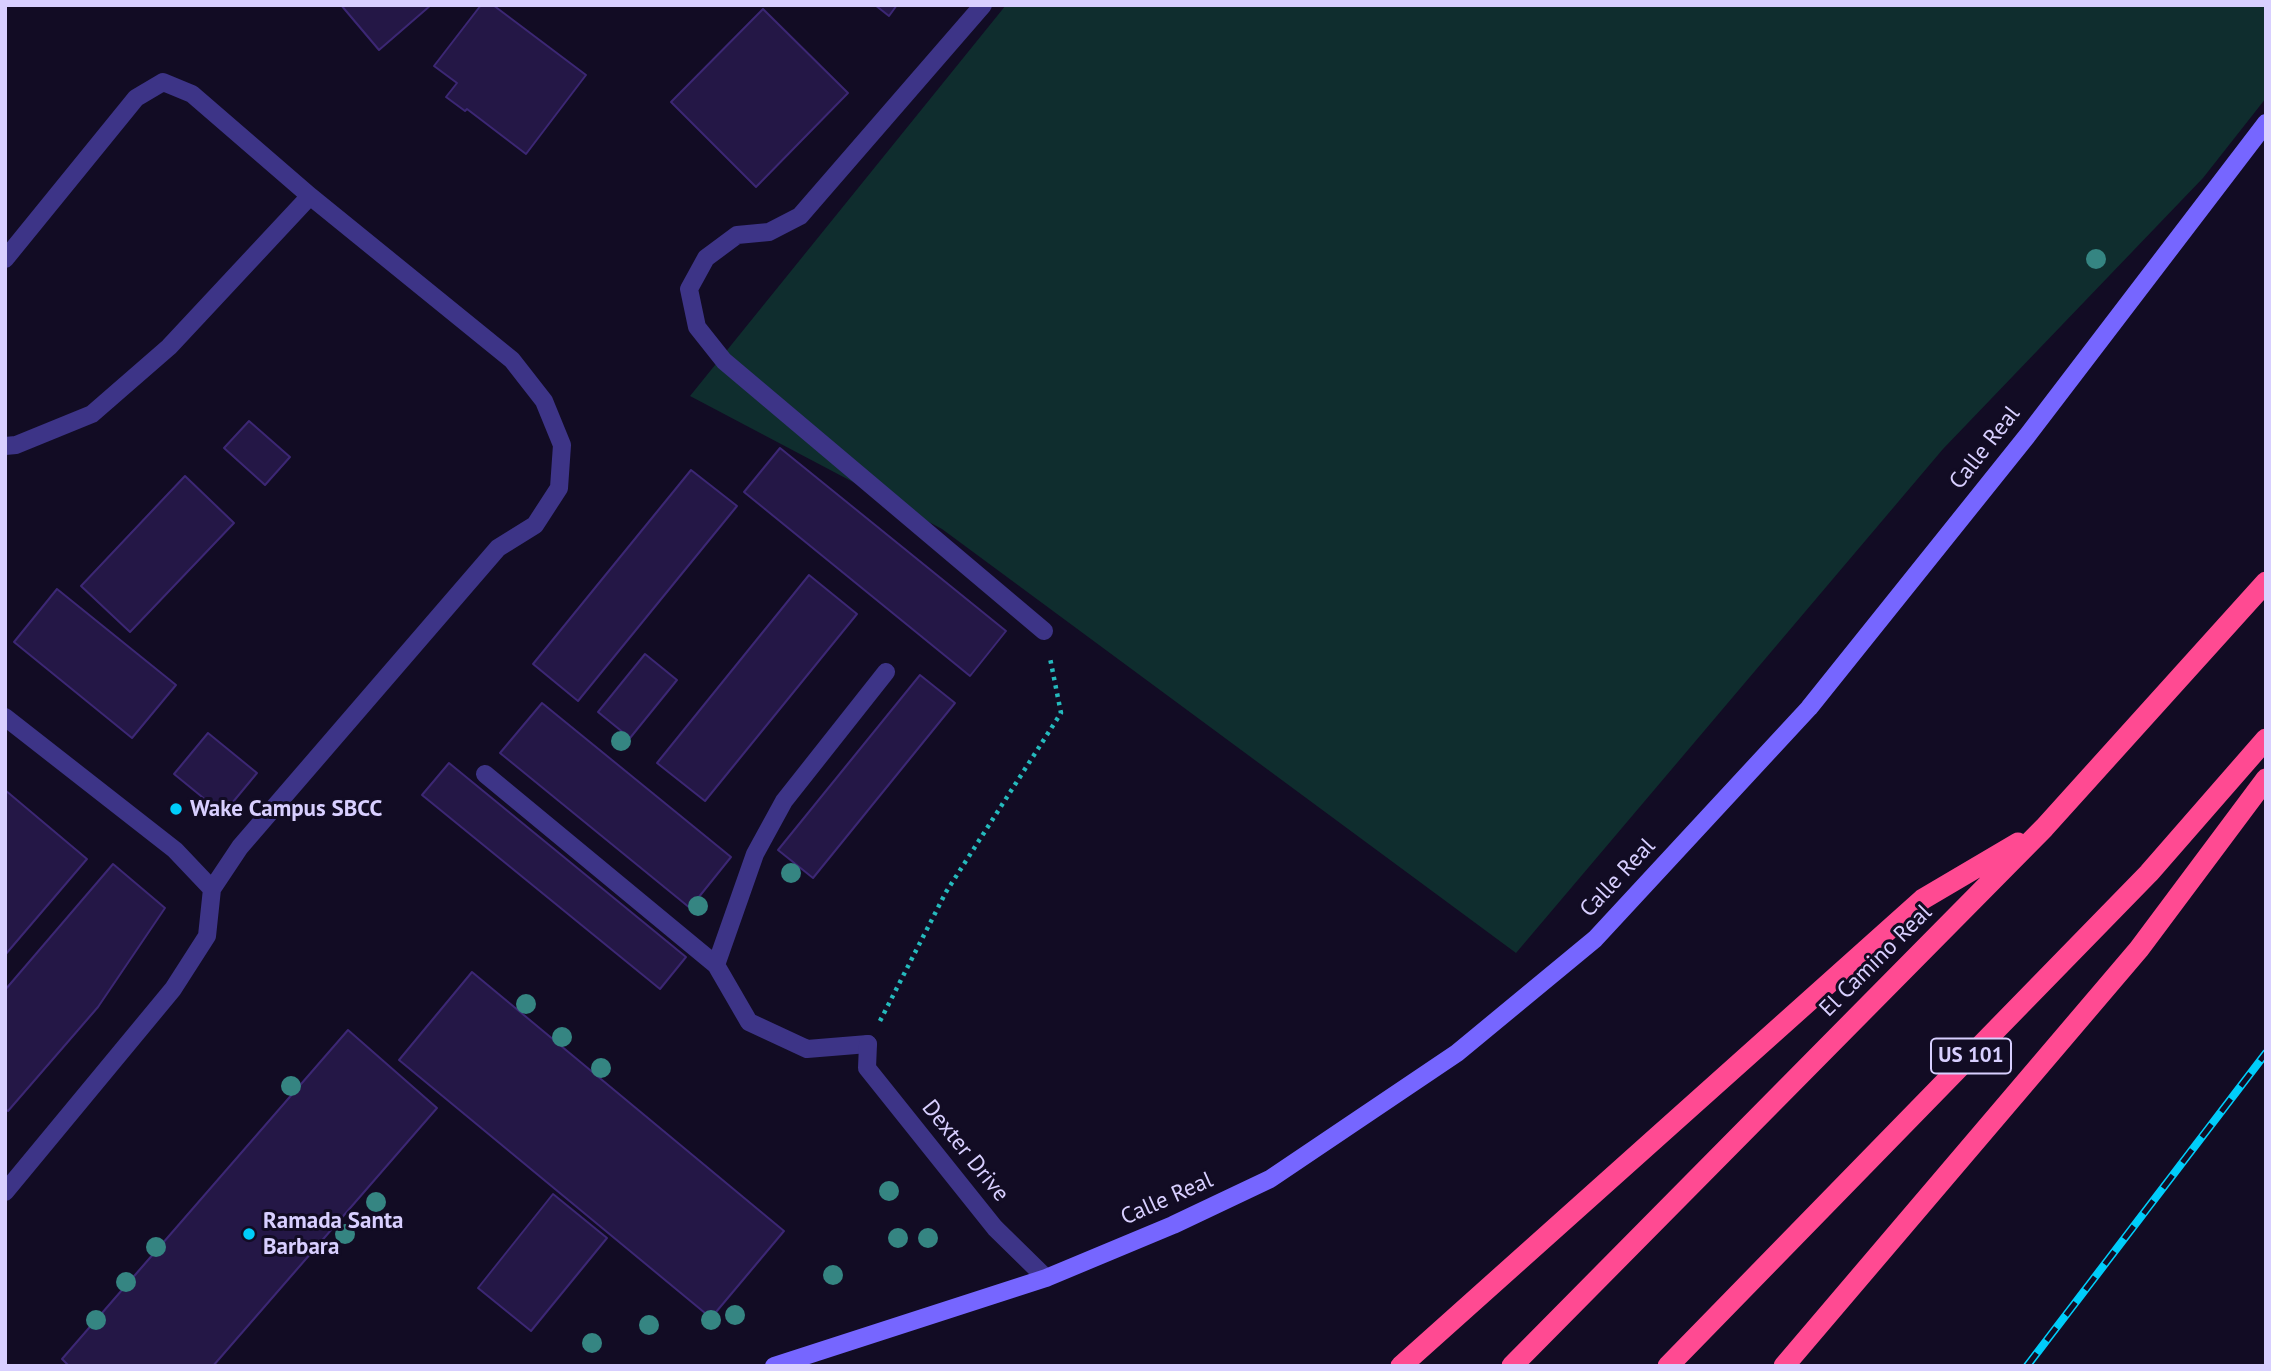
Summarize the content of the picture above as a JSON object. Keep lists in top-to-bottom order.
{
  "streets": {
    "highway": ["El Camino Real", "US 101"],
    "street": ["Calle Real", "Dexter Drive"]
  },
  "crossings": [
    ["Calle Real", "Dexter Drive"]
  ],
  "places": ["Wake Campus SBCC", "Ramada Santa Barbara"]
}
